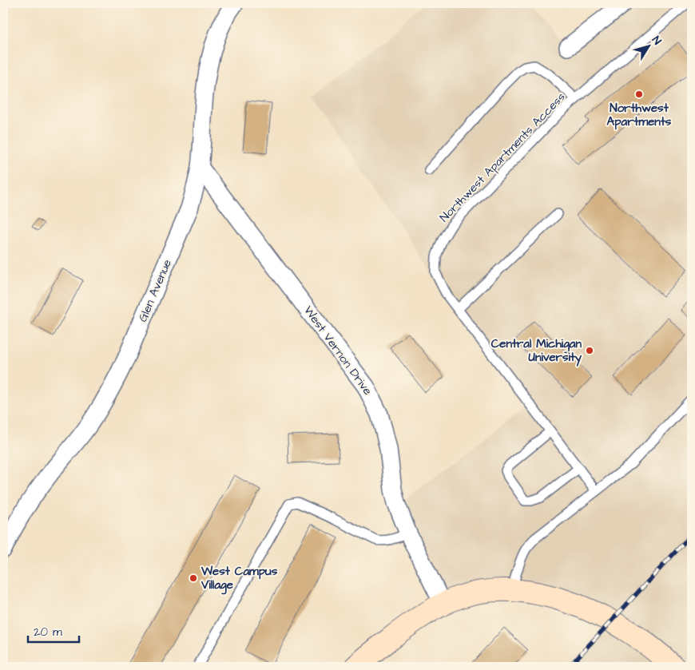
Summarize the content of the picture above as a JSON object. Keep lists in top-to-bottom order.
{
  "streets": {
    "street": ["Glen Avenue", "West Vernon Drive"],
    "lane": ["Northwest Apartments Access"]
  },
  "crossings": [
    ["Glen Avenue", "West Vernon Drive"]
  ],
  "places": ["Northwest Apartments", "Central Michigan University", "West Campus Village"],
  "scale_bar": "20 m",
  "north": "top right"
}
